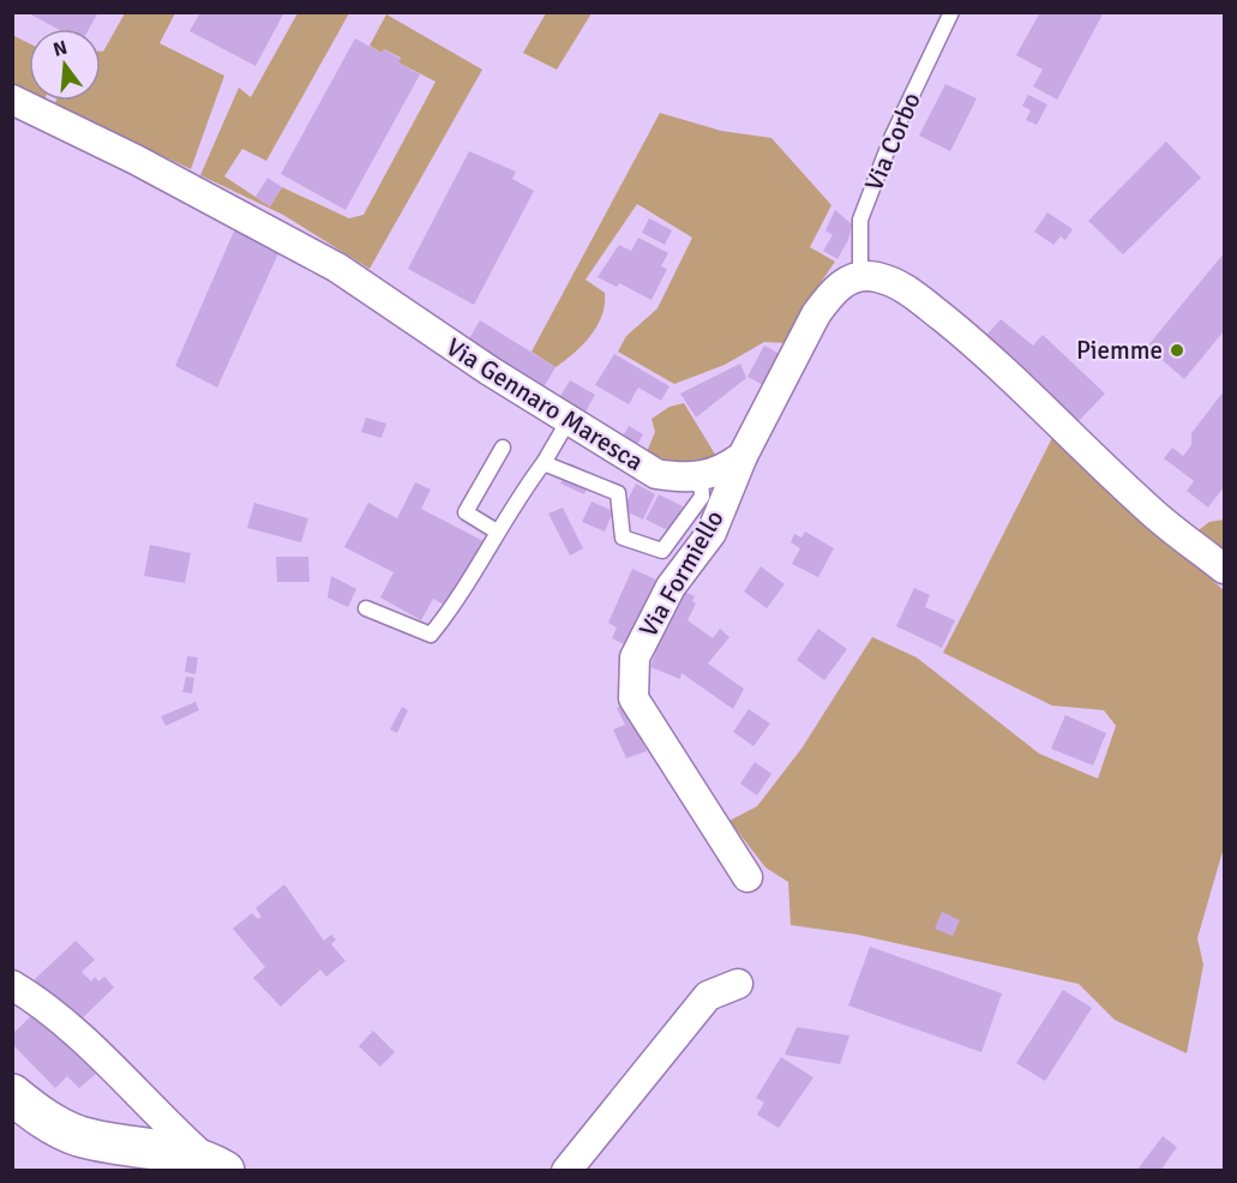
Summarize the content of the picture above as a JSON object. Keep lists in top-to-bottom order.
{
  "streets": {
    "street": ["Via Gennaro Maresca", "Via Formiello"],
    "lane": ["Via Corbo"]
  },
  "crossings": [
    ["Via Gennaro Maresca", "Via Formiello"]
  ],
  "places": ["Piemme"],
  "north": "top"
}
